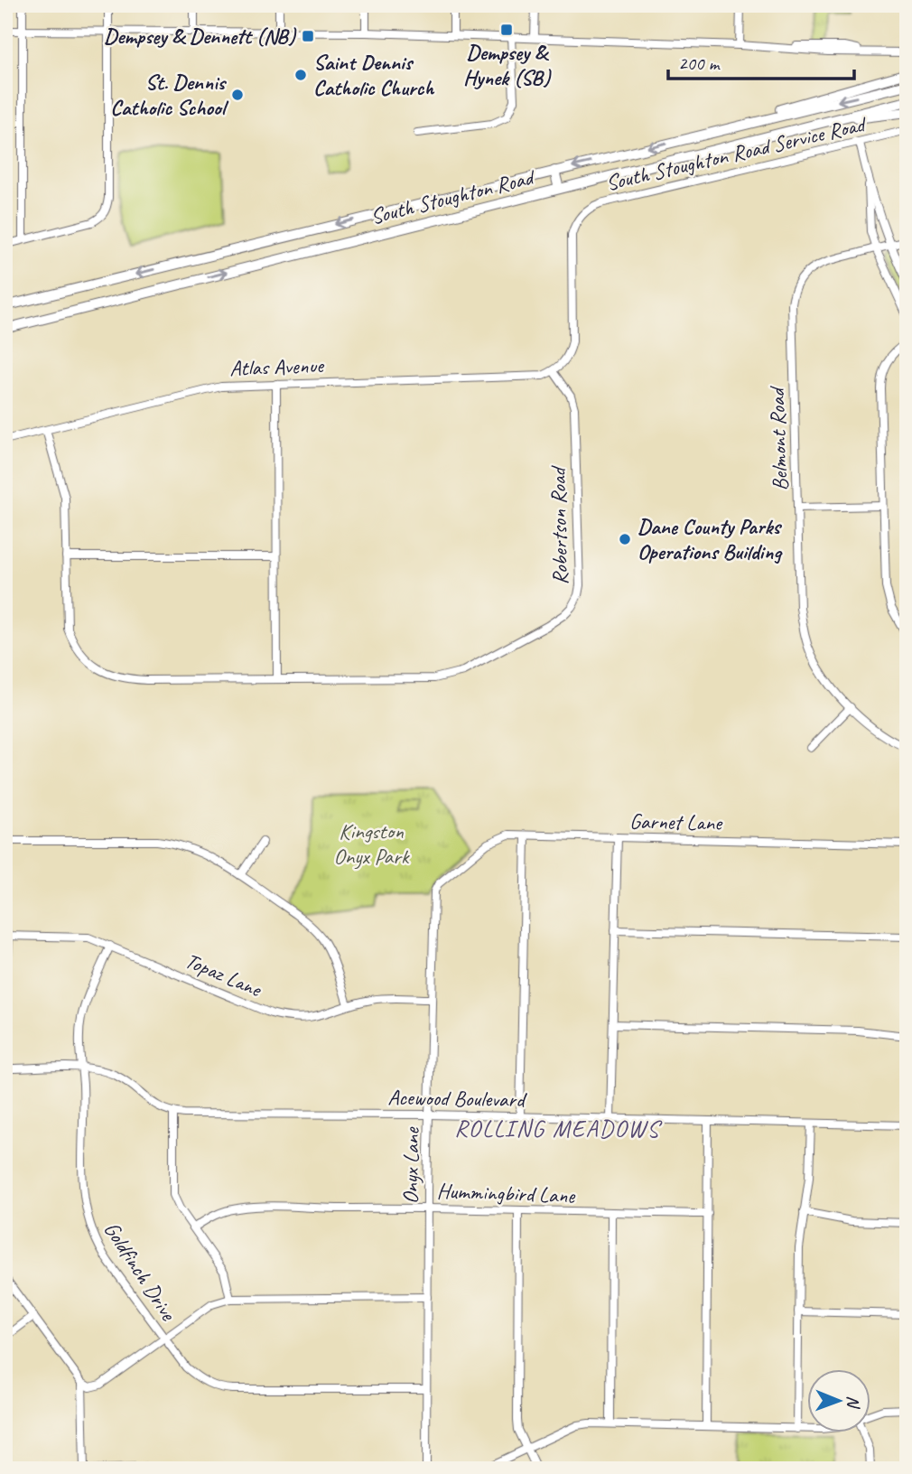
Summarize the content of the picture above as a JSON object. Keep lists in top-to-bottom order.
{
  "streets": {
    "main road": ["South Stoughton Road"],
    "street": [
      "South Stoughton Road Service Road",
      "Atlas Avenue",
      "Belmont Road",
      "Robertson Road",
      "Garnet Lane",
      "Topaz Lane",
      "Acewood Boulevard",
      "Onyx Lane",
      "Hummingbird Lane",
      "Goldfinch Drive"
    ]
  },
  "crossings": [
    ["South Stoughton Road Service Road", "Atlas Avenue"],
    ["South Stoughton Road Service Road", "Robertson Road"],
    ["Atlas Avenue", "Robertson Road"],
    ["Garnet Lane", "Onyx Lane"],
    ["Topaz Lane", "Onyx Lane"],
    ["Topaz Lane", "Goldfinch Drive"],
    ["Acewood Boulevard", "Onyx Lane"],
    ["Acewood Boulevard", "Goldfinch Drive"],
    ["Onyx Lane", "Hummingbird Lane"],
    ["Onyx Lane", "Goldfinch Drive"]
  ],
  "districts": ["ROLLING MEADOWS"],
  "parks": ["Kingston Onyx Park"],
  "places": {
    "transit": ["Dempsey & Hynek (SB)", "Dempsey & Dennett (NB)"],
    "other": ["Saint Dennis Catholic Church", "St. Dennis Catholic School", "Dane County Parks Operations Building"]
  },
  "scale_bar": "200 m",
  "north": "right"
}
